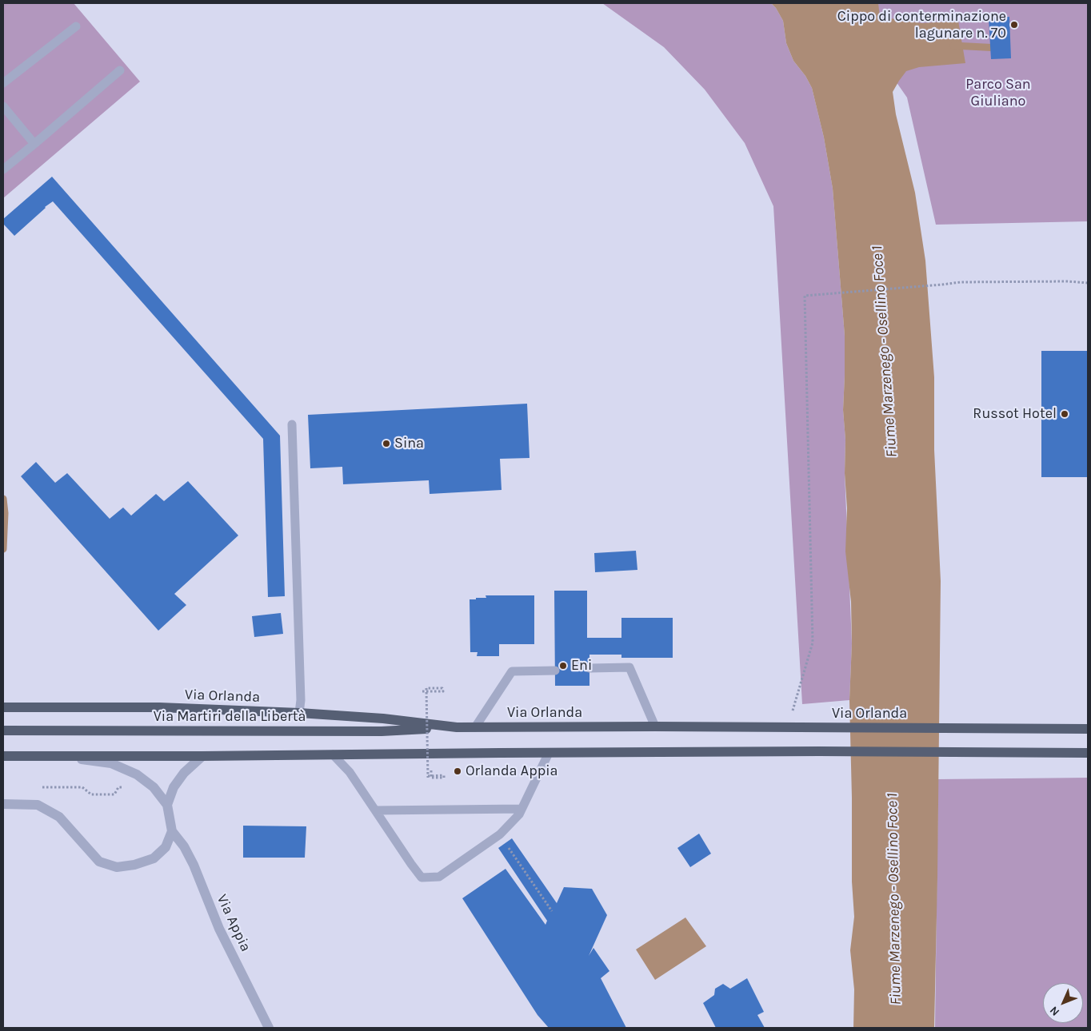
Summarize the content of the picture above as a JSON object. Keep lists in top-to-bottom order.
{
  "streets": {
    "main road": ["Via Orlanda", "Via Martiri della Libertà"],
    "street": ["Via Appia"]
  },
  "crossings": [
    ["Via Orlanda", "Via Martiri della Libertà"]
  ],
  "water": ["Fiume Marzenego - Osellino Foce 1"],
  "parks": ["Parco San Giuliano"],
  "places": [
    "Cippo di conterminazione lagunare n. 70",
    "Russot Hotel",
    "Sina",
    "Eni",
    "Orlanda Appia"
  ],
  "north": "bottom left"
}
